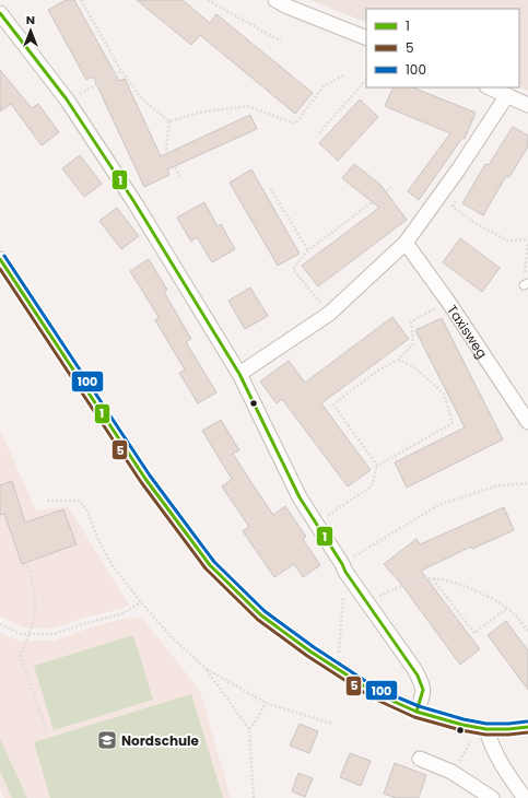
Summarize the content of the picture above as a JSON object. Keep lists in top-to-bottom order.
{
  "streets": {
    "street": ["Taxisweg"]
  },
  "places": {
    "school or university": ["Nordschule"]
  },
  "lines": ["transit line 1", "transit line 100", "transit line 5"],
  "legend": ["1", "5", "100"],
  "north": "top"
}
